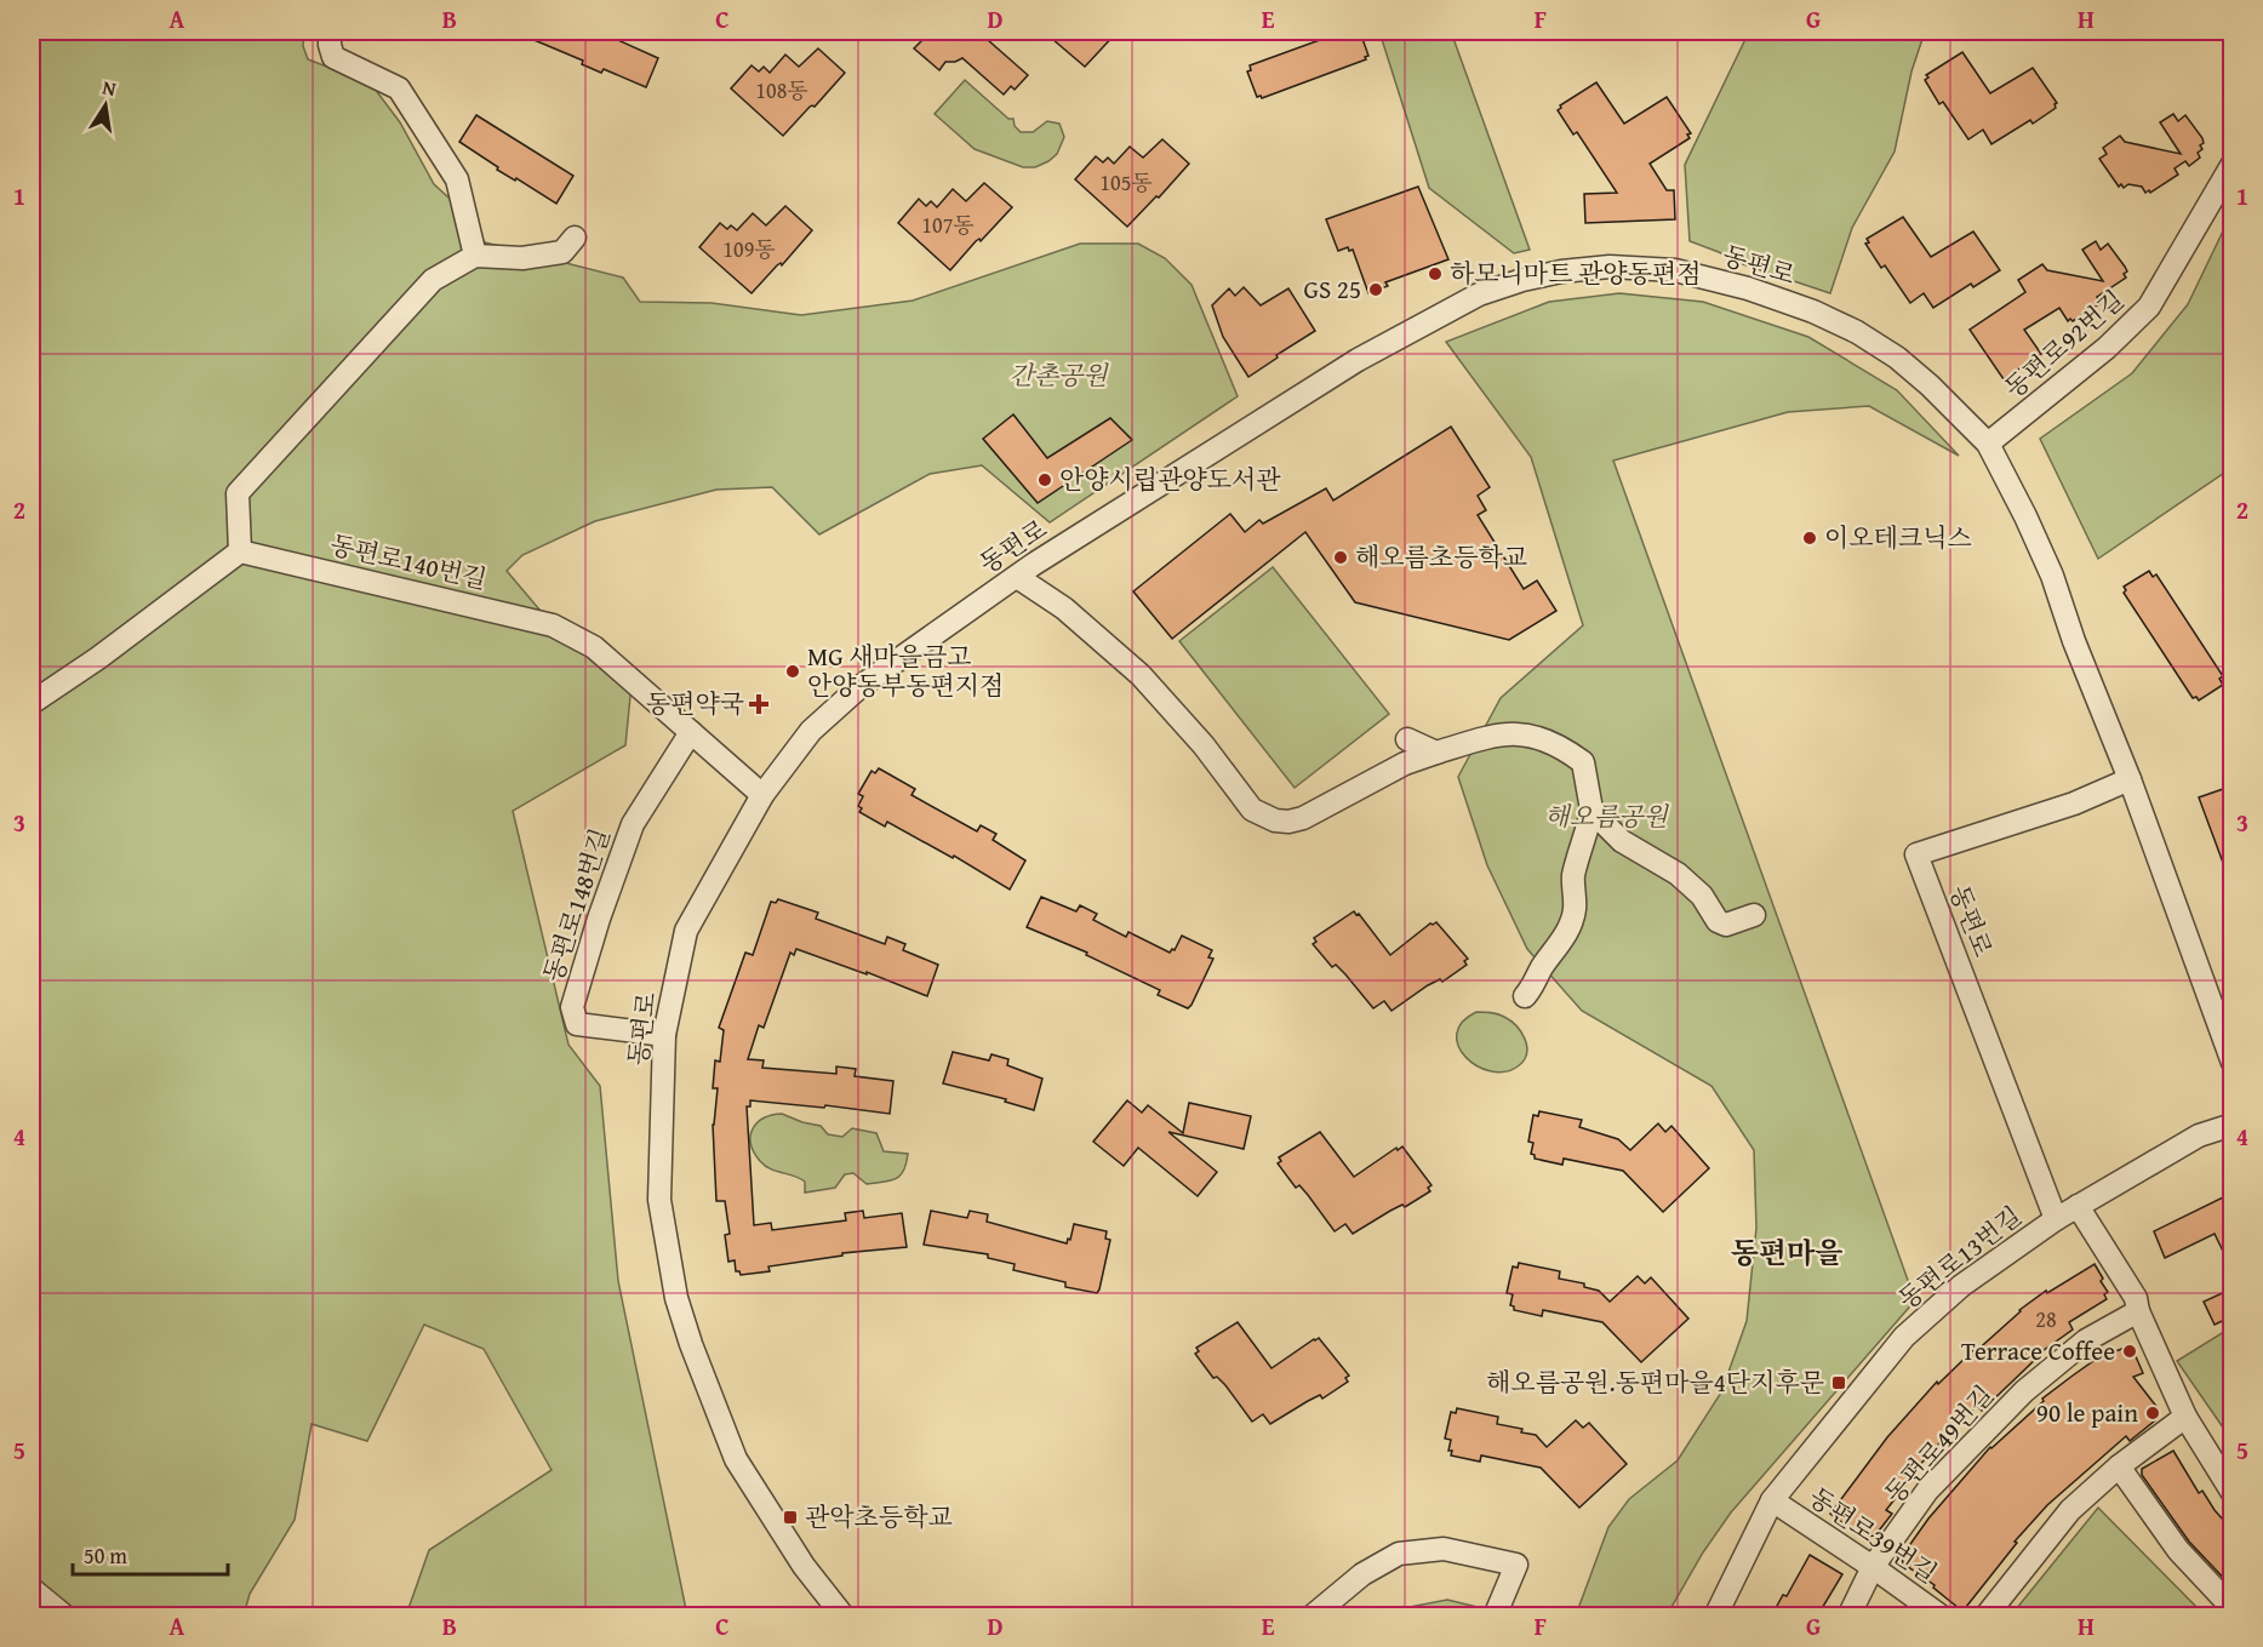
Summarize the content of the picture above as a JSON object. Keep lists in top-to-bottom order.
{
  "streets": {
    "street": [
      "동편로",
      "동편로92번길",
      "동편로140번길",
      "동편로148번길",
      "동편로13번길",
      "동편로49번길",
      "동편로39번길"
    ]
  },
  "crossings": [
    ["동편로", "동편로92번길"],
    ["동편로", "동편로140번길"],
    ["동편로", "동편로148번길"],
    ["동편로", "동편로13번길"],
    ["동편로140번길", "동편로148번길"],
    ["동편로13번길", "동편로39번길"],
    ["동편로49번길", "동편로39번길"]
  ],
  "districts": ["동편마을"],
  "parks": ["간촌공원", "해오름공원"],
  "places": {
    "other": [
      "하모니마트 관양동편점",
      "GS 25",
      "안양시립관양도서관",
      "이오테크닉스",
      "해오름초등학교",
      "MG 새마을금고 안양동부동편지점",
      "Terrace Coffee",
      "90 le pain"
    ],
    "health": ["동편약국"],
    "transit": ["해오름공원.동편마을4단지후문", "관악초등학교"]
  },
  "house_numbers": [
    "108동",
    "105동",
    "107동",
    "109동",
    "28"
  ],
  "scale_bar": "50 m",
  "north": "top",
  "grid": {
    "columns": [
      "A",
      "B",
      "C",
      "D",
      "E",
      "F",
      "G",
      "H"
    ],
    "rows": [
      "1",
      "2",
      "3",
      "4",
      "5"
    ]
  }
}
